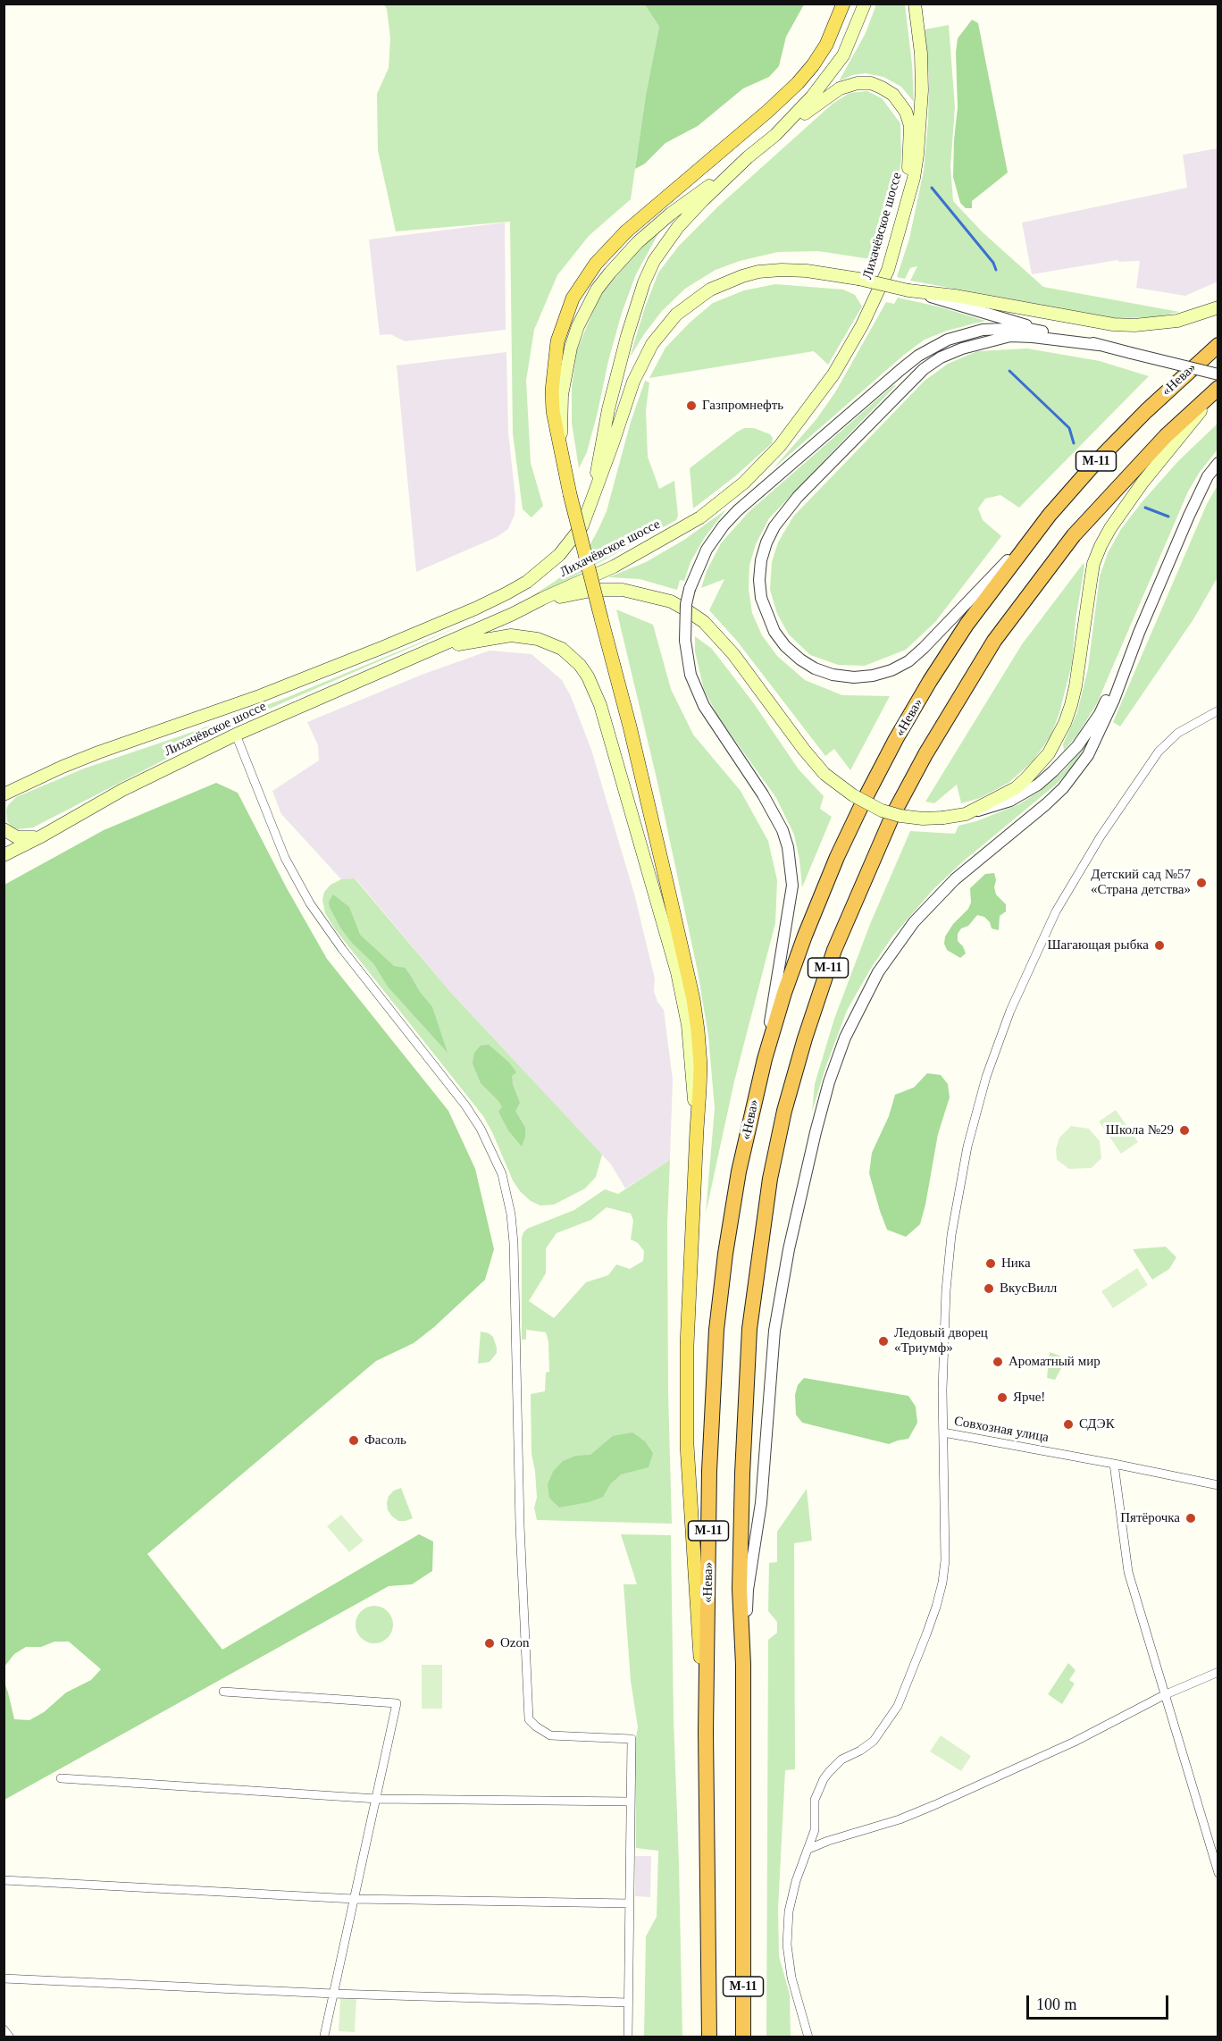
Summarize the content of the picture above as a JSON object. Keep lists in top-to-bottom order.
{
  "streets": {
    "highway": ["«Нева»", "М-11"],
    "main road": ["Лихачёвское шоссе"],
    "street": ["Совхозная улица"]
  },
  "places": [
    "Газпромнефть",
    "Детский сад №57 «Страна детства»",
    "Шагающая рыбка",
    "Школа №29",
    "Ника",
    "ВкусВилл",
    "Ледовый дворец «Триумф»",
    "Ароматный мир",
    "Ярче!",
    "СДЭК",
    "Фасоль",
    "Пятёрочка",
    "Ozon"
  ],
  "scale_bar": "100 m"
}
